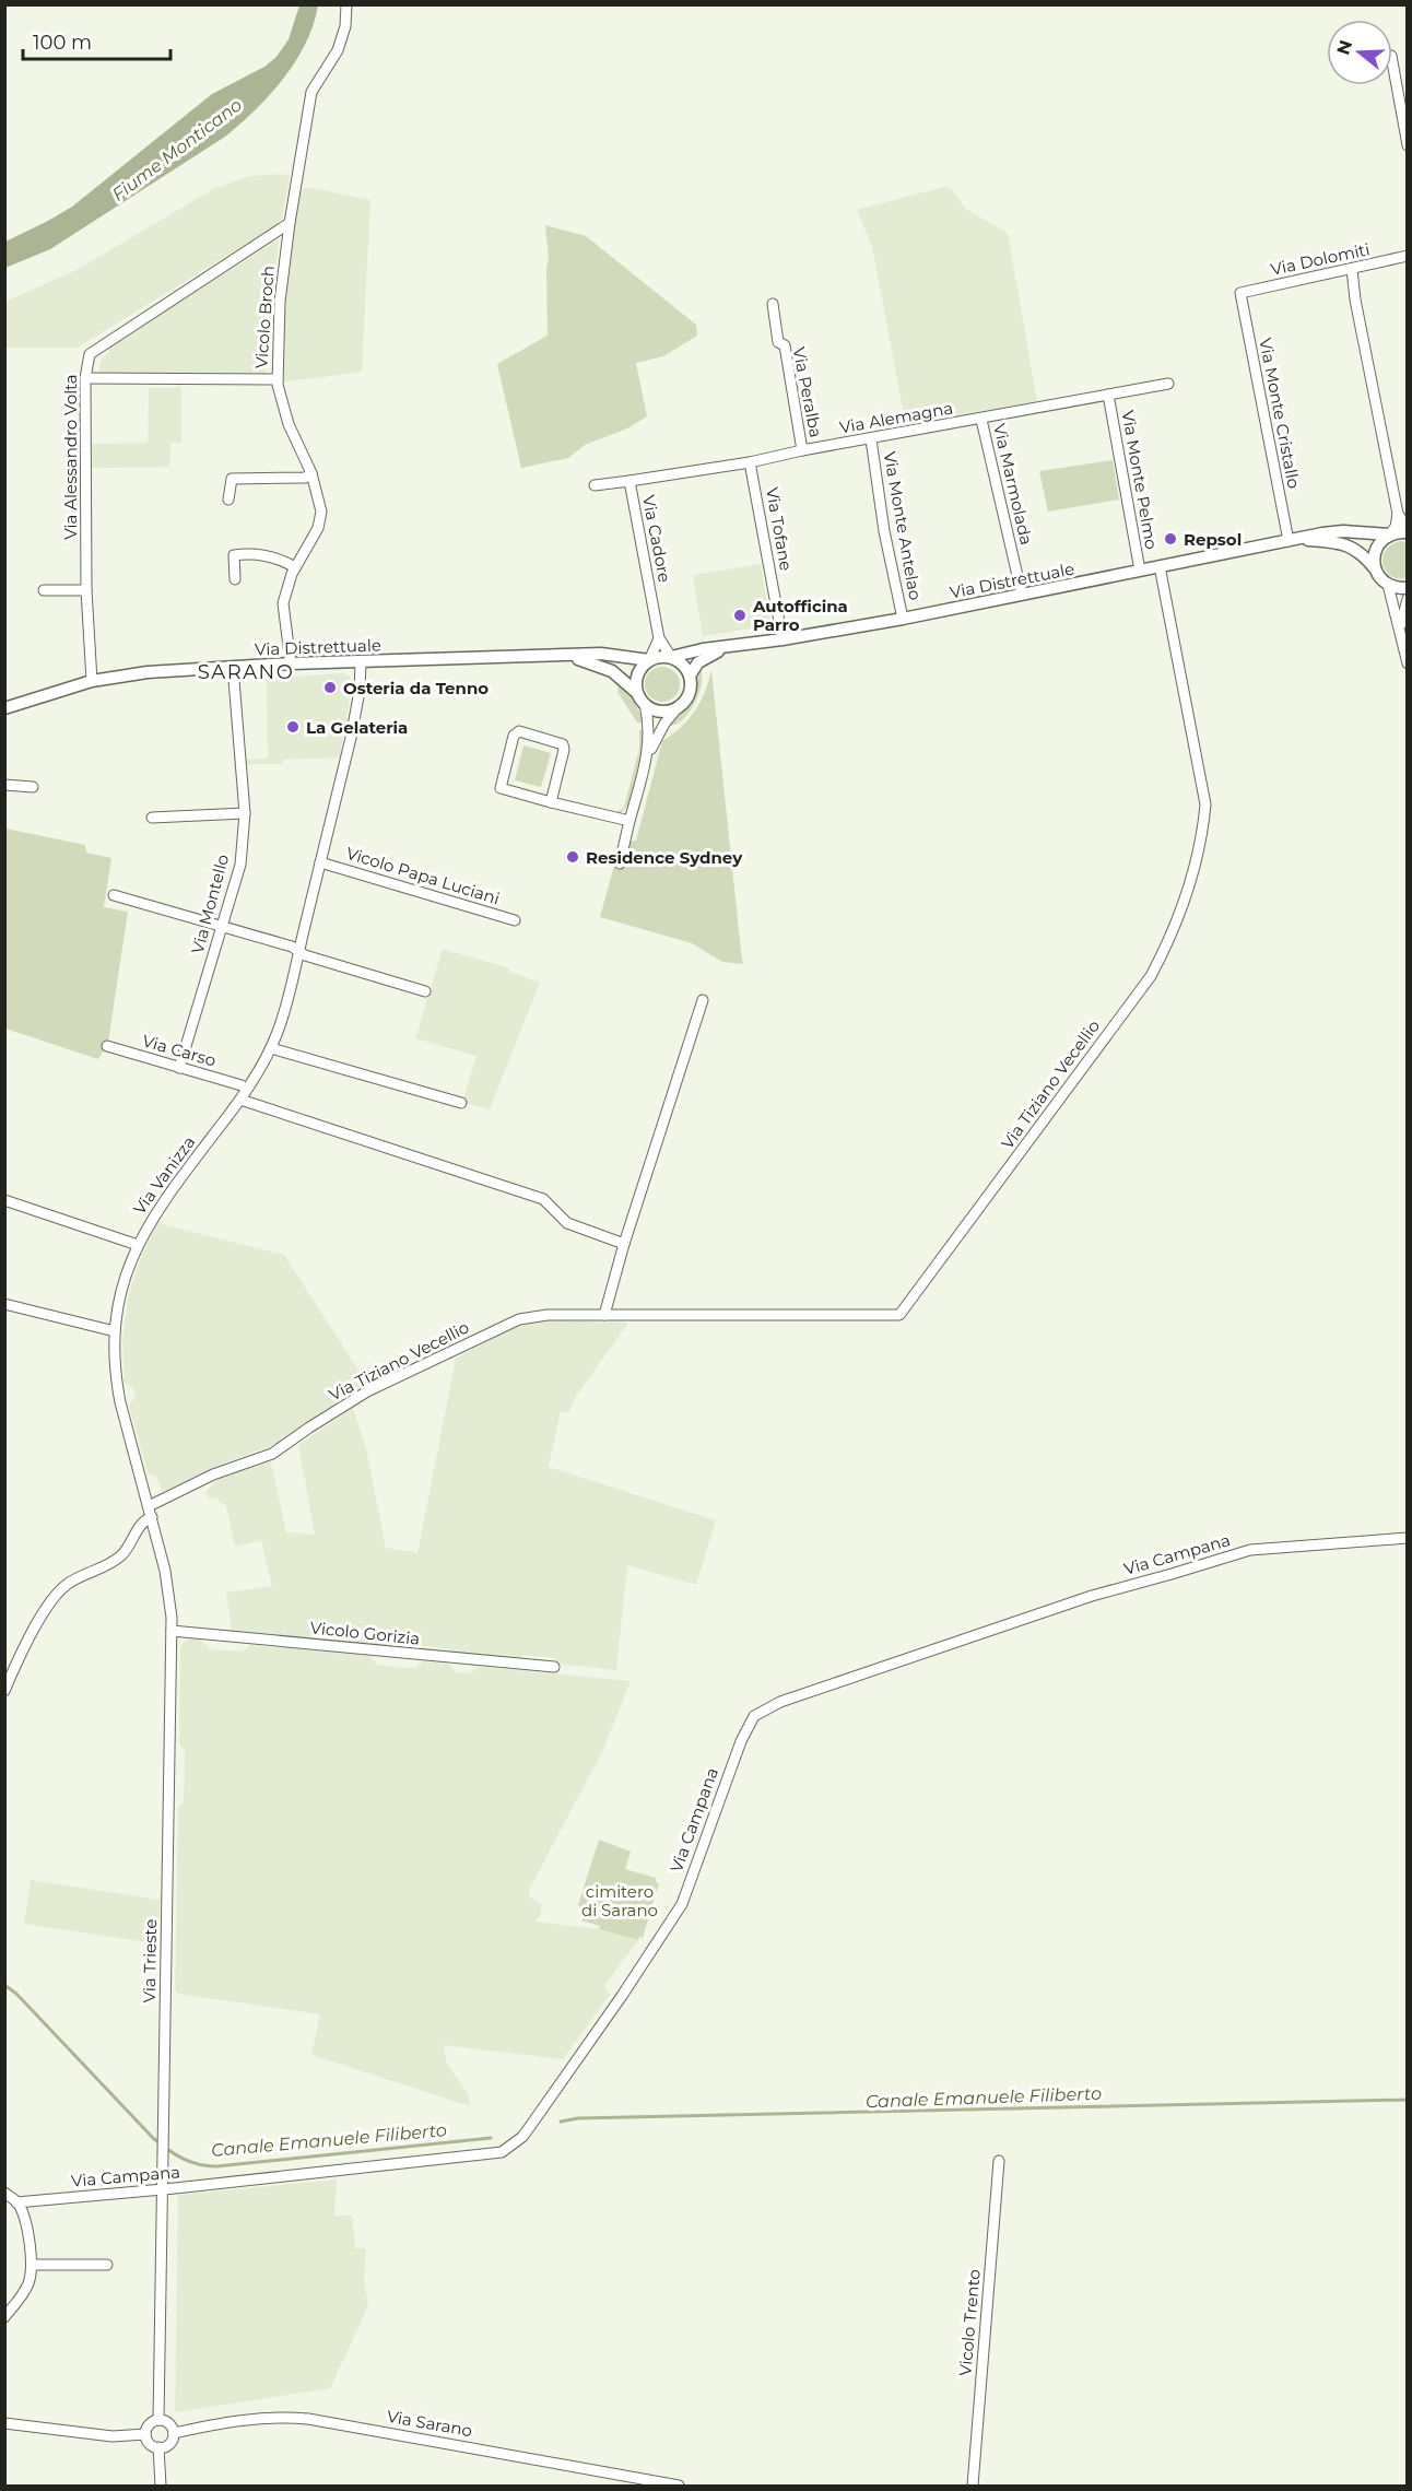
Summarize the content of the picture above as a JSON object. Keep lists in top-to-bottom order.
{
  "streets": {
    "main road": ["Via Distrettuale"],
    "street": [
      "Via Dolomiti",
      "Vicolo Broch",
      "Via Peralba",
      "Via Monte Cristallo",
      "Via Alemagna",
      "Via Alessandro Volta",
      "Via Monte Pelmo",
      "Via Marmolada",
      "Via Monte Antelao",
      "Via Tofane",
      "Via Cadore",
      "Vicolo Papa Luciani",
      "Via Montello",
      "Via Carso",
      "Via Tiziano Vecellio",
      "Via Vanizza",
      "Via Campana",
      "Vicolo Gorizia",
      "Via Trieste",
      "Vicolo Trento",
      "Via Sarano"
    ]
  },
  "crossings": [
    ["Via Dolomiti", "Via Monte Cristallo"],
    ["Vicolo Broch", "Via Alessandro Volta"],
    ["Vicolo Broch", "Via Distrettuale"],
    ["Via Peralba", "Via Alemagna"],
    ["Via Monte Cristallo", "Via Distrettuale"],
    ["Via Alemagna", "Via Monte Pelmo"],
    ["Via Alemagna", "Via Marmolada"],
    ["Via Alemagna", "Via Monte Antelao"],
    ["Via Alemagna", "Via Tofane"],
    ["Via Alemagna", "Via Cadore"],
    ["Via Alessandro Volta", "Via Distrettuale"],
    ["Via Monte Pelmo", "Via Distrettuale"],
    ["Via Marmolada", "Via Distrettuale"],
    ["Via Monte Antelao", "Via Distrettuale"],
    ["Via Tofane", "Via Distrettuale"],
    ["Via Cadore", "Via Distrettuale"],
    ["Via Distrettuale", "Via Montello"],
    ["Via Distrettuale", "Via Tiziano Vecellio"],
    ["Via Distrettuale", "Via Vanizza"],
    ["Vicolo Papa Luciani", "Via Vanizza"],
    ["Via Montello", "Via Carso"],
    ["Via Tiziano Vecellio", "Via Vanizza"],
    ["Via Tiziano Vecellio", "Via Trieste"],
    ["Via Vanizza", "Via Trieste"],
    ["Via Campana", "Via Trieste"],
    ["Vicolo Gorizia", "Via Trieste"],
    ["Via Trieste", "Via Sarano"]
  ],
  "districts": ["SARANO"],
  "water": ["Fiume Monticano", "Canale Emanuele Filiberto"],
  "parks": ["cimitero di Sarano"],
  "places": [
    "Repsol",
    "Autofficina Parro",
    "Osteria da Tenno",
    "La Gelateria",
    "Residence Sydney"
  ],
  "scale_bar": "100 m",
  "north": "left"
}
